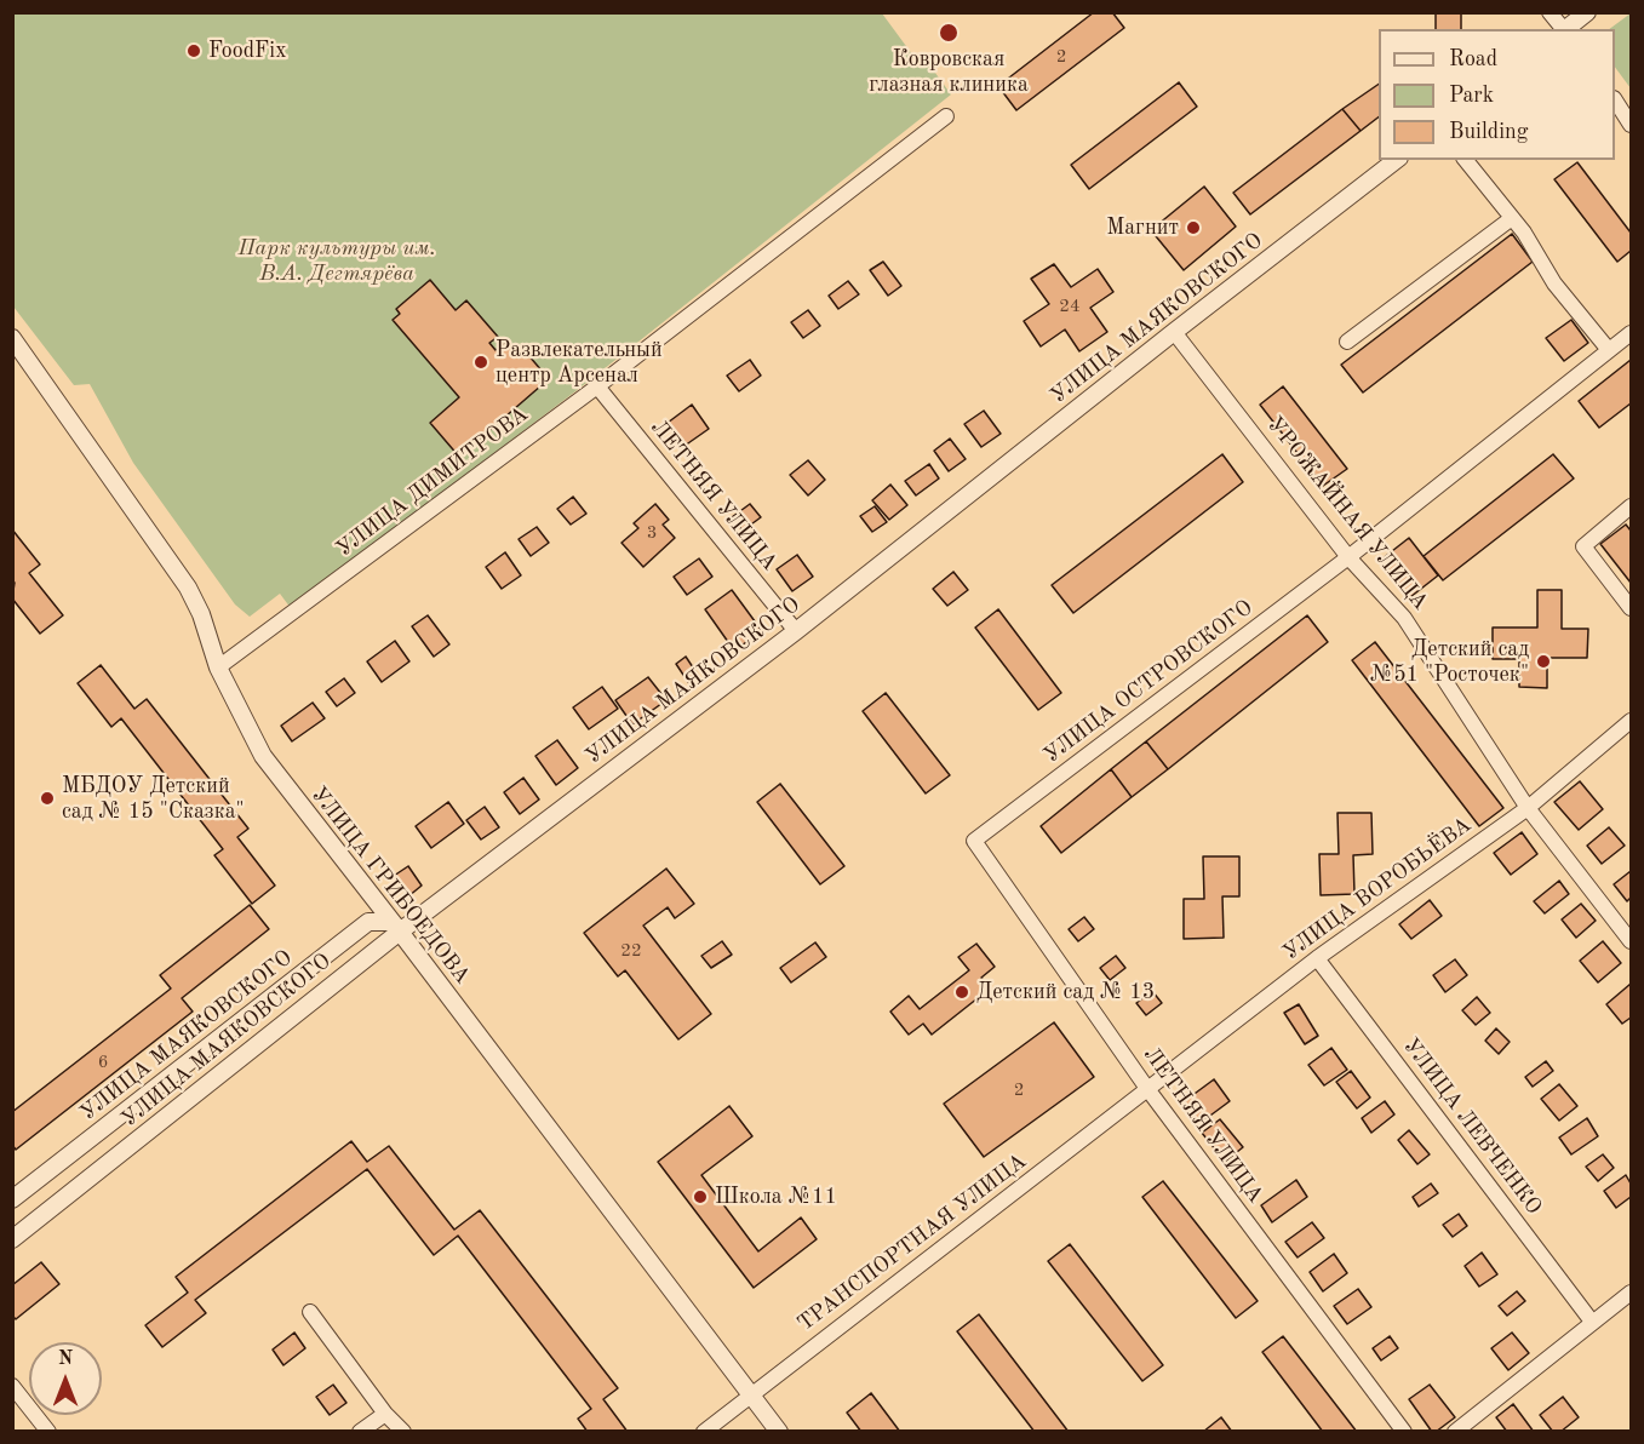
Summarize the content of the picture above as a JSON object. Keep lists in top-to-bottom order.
{
  "streets": {
    "street": [
      "УЛИЦА МАЯКОВСКОГО",
      "УЛИЦА ДИМИТРОВА",
      "ЛЕТНЯЯ УЛИЦА",
      "УРОЖАЙНАЯ УЛИЦА",
      "УЛИЦА ОСТРОВСКОГО",
      "УЛИЦА ГРИБОЕДОВА",
      "УЛИЦА ВОРОБЬЁВА",
      "УЛИЦА ЛЕВЧЕНКО",
      "ТРАНСПОРТНАЯ УЛИЦА"
    ]
  },
  "crossings": [
    ["УЛИЦА МАЯКОВСКОГО", "ЛЕТНЯЯ УЛИЦА"],
    ["УЛИЦА МАЯКОВСКОГО", "УРОЖАЙНАЯ УЛИЦА"],
    ["УЛИЦА МАЯКОВСКОГО", "УЛИЦА ГРИБОЕДОВА"],
    ["УЛИЦА ДИМИТРОВА", "ЛЕТНЯЯ УЛИЦА"],
    ["УЛИЦА ДИМИТРОВА", "УЛИЦА ГРИБОЕДОВА"],
    ["ЛЕТНЯЯ УЛИЦА", "УЛИЦА ОСТРОВСКОГО"],
    ["ЛЕТНЯЯ УЛИЦА", "УЛИЦА ВОРОБЬЁВА"],
    ["ЛЕТНЯЯ УЛИЦА", "ТРАНСПОРТНАЯ УЛИЦА"],
    ["УРОЖАЙНАЯ УЛИЦА", "УЛИЦА ОСТРОВСКОГО"],
    ["УРОЖАЙНАЯ УЛИЦА", "УЛИЦА ВОРОБЬЁВА"],
    ["УЛИЦА ГРИБОЕДОВА", "ТРАНСПОРТНАЯ УЛИЦА"],
    ["УЛИЦА ВОРОБЬЁВА", "УЛИЦА ЛЕВЧЕНКО"],
    ["УЛИЦА ВОРОБЬЁВА", "ТРАНСПОРТНАЯ УЛИЦА"]
  ],
  "parks": ["Парк культуры им. В.А. Дегтярёва"],
  "places": [
    "Ковровская глазная клиника",
    "FoodFix",
    "Магнит",
    "Развлекательный центр Арсенал",
    "Детский сад №51 \"Росточек\"",
    "МБДОУ Детский сад № 15 \"Сказка\"",
    "Детский сад № 13",
    "Школа №11"
  ],
  "house_numbers": [
    "2",
    "24",
    "3",
    "22",
    "6",
    "2"
  ],
  "legend": ["Road", "Park", "Building"],
  "north": "top"
}
